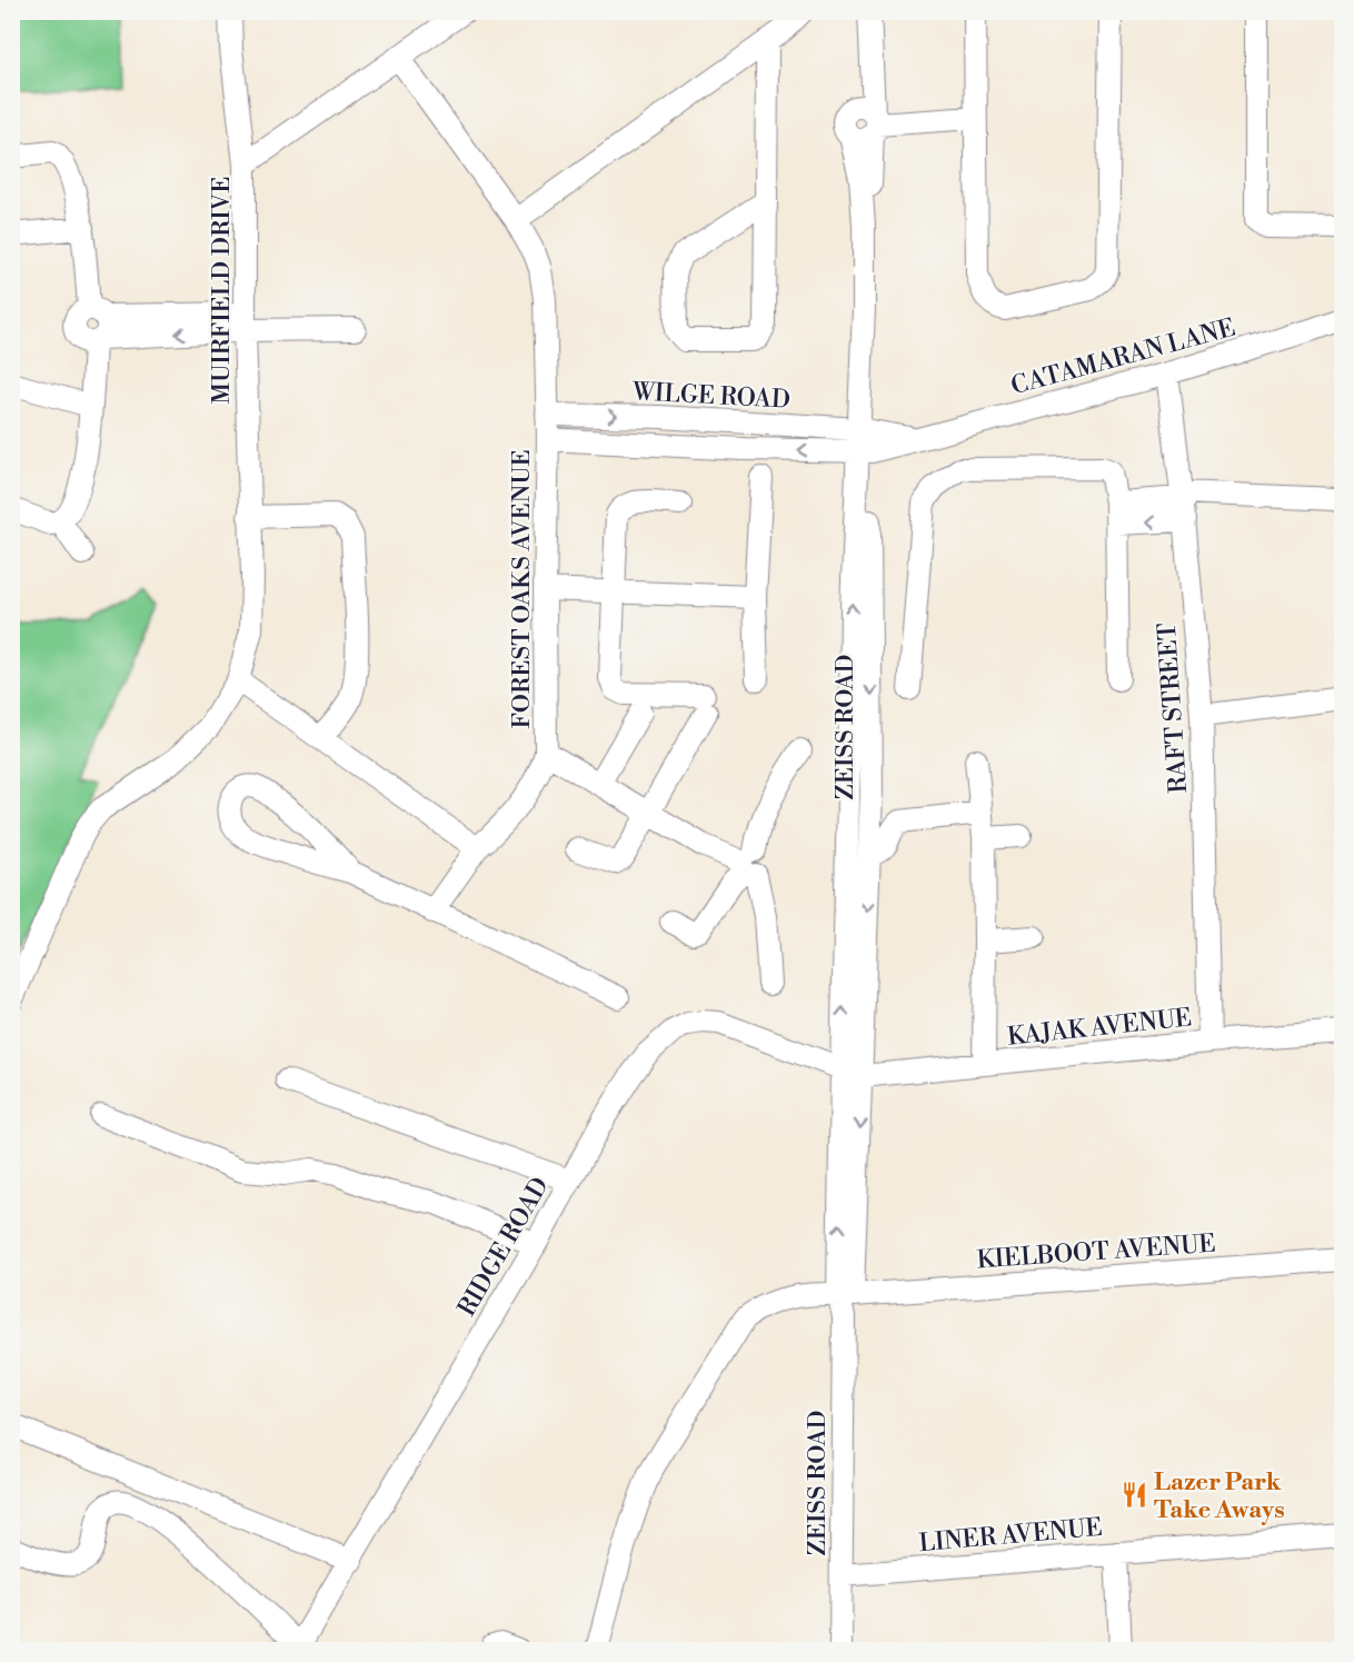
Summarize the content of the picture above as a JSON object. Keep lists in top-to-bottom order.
{
  "streets": {
    "street": [
      "MUIRFIELD DRIVE",
      "CATAMARAN LANE",
      "WILGE ROAD",
      "FOREST OAKS AVENUE",
      "RAFT STREET",
      "ZEISS ROAD",
      "KAJAK AVENUE",
      "RIDGE ROAD",
      "KIELBOOT AVENUE",
      "LINER AVENUE"
    ]
  },
  "crossings": [
    ["MUIRFIELD DRIVE", "FOREST OAKS AVENUE"],
    ["CATAMARAN LANE", "WILGE ROAD"],
    ["CATAMARAN LANE", "RAFT STREET"],
    ["CATAMARAN LANE", "ZEISS ROAD"],
    ["WILGE ROAD", "FOREST OAKS AVENUE"],
    ["WILGE ROAD", "ZEISS ROAD"],
    ["RAFT STREET", "KAJAK AVENUE"],
    ["ZEISS ROAD", "KAJAK AVENUE"],
    ["ZEISS ROAD", "RIDGE ROAD"],
    ["ZEISS ROAD", "KIELBOOT AVENUE"],
    ["ZEISS ROAD", "LINER AVENUE"],
    ["KAJAK AVENUE", "RIDGE ROAD"]
  ],
  "places": {
    "restaurant": ["Lazer Park Take Aways"]
  }
}
